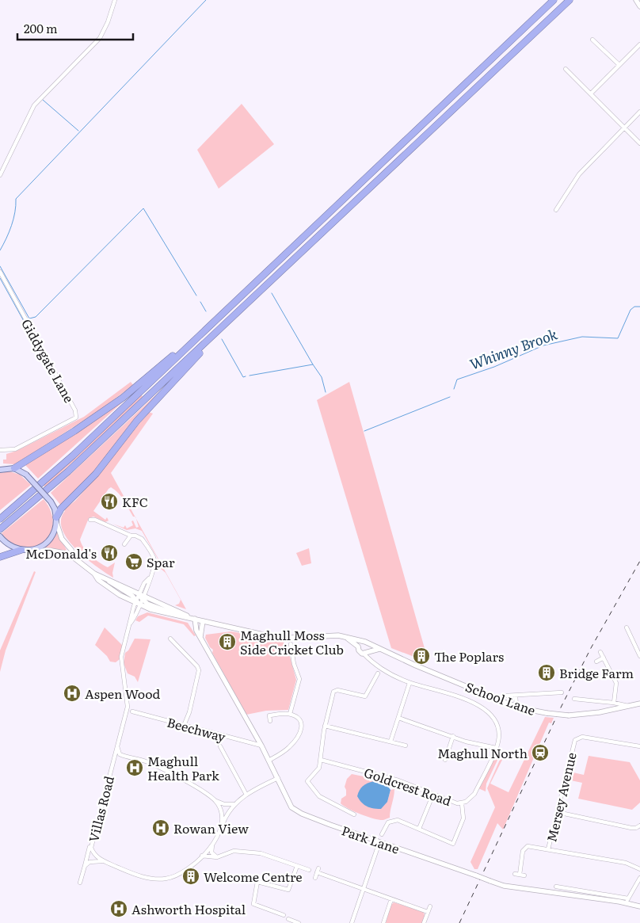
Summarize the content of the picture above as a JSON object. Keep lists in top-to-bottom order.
{
  "streets": {
    "street": [
      "Giddygate Lane",
      "School Lane",
      "Beechway",
      "Goldcrest Road",
      "Mersey Avenue",
      "Villas Road",
      "Park Lane"
    ]
  },
  "crossings": [
    ["School Lane", "Villas Road"],
    ["School Lane", "Park Lane"],
    ["Beechway", "Park Lane"]
  ],
  "water": ["Whinny Brook"],
  "places": {
    "restaurant": ["KFC", "McDonald's"],
    "supermarket": ["Spar"],
    "building": [
      "Maghull Moss Side Cricket Club",
      "The Poplars",
      "Bridge Farm",
      "Welcome Centre"
    ],
    "hospital": [
      "Aspen Wood",
      "Maghull Health Park",
      "Rowan View",
      "Ashworth Hospital"
    ],
    "station": ["Maghull North"]
  },
  "scale_bar": "200 m"
}
